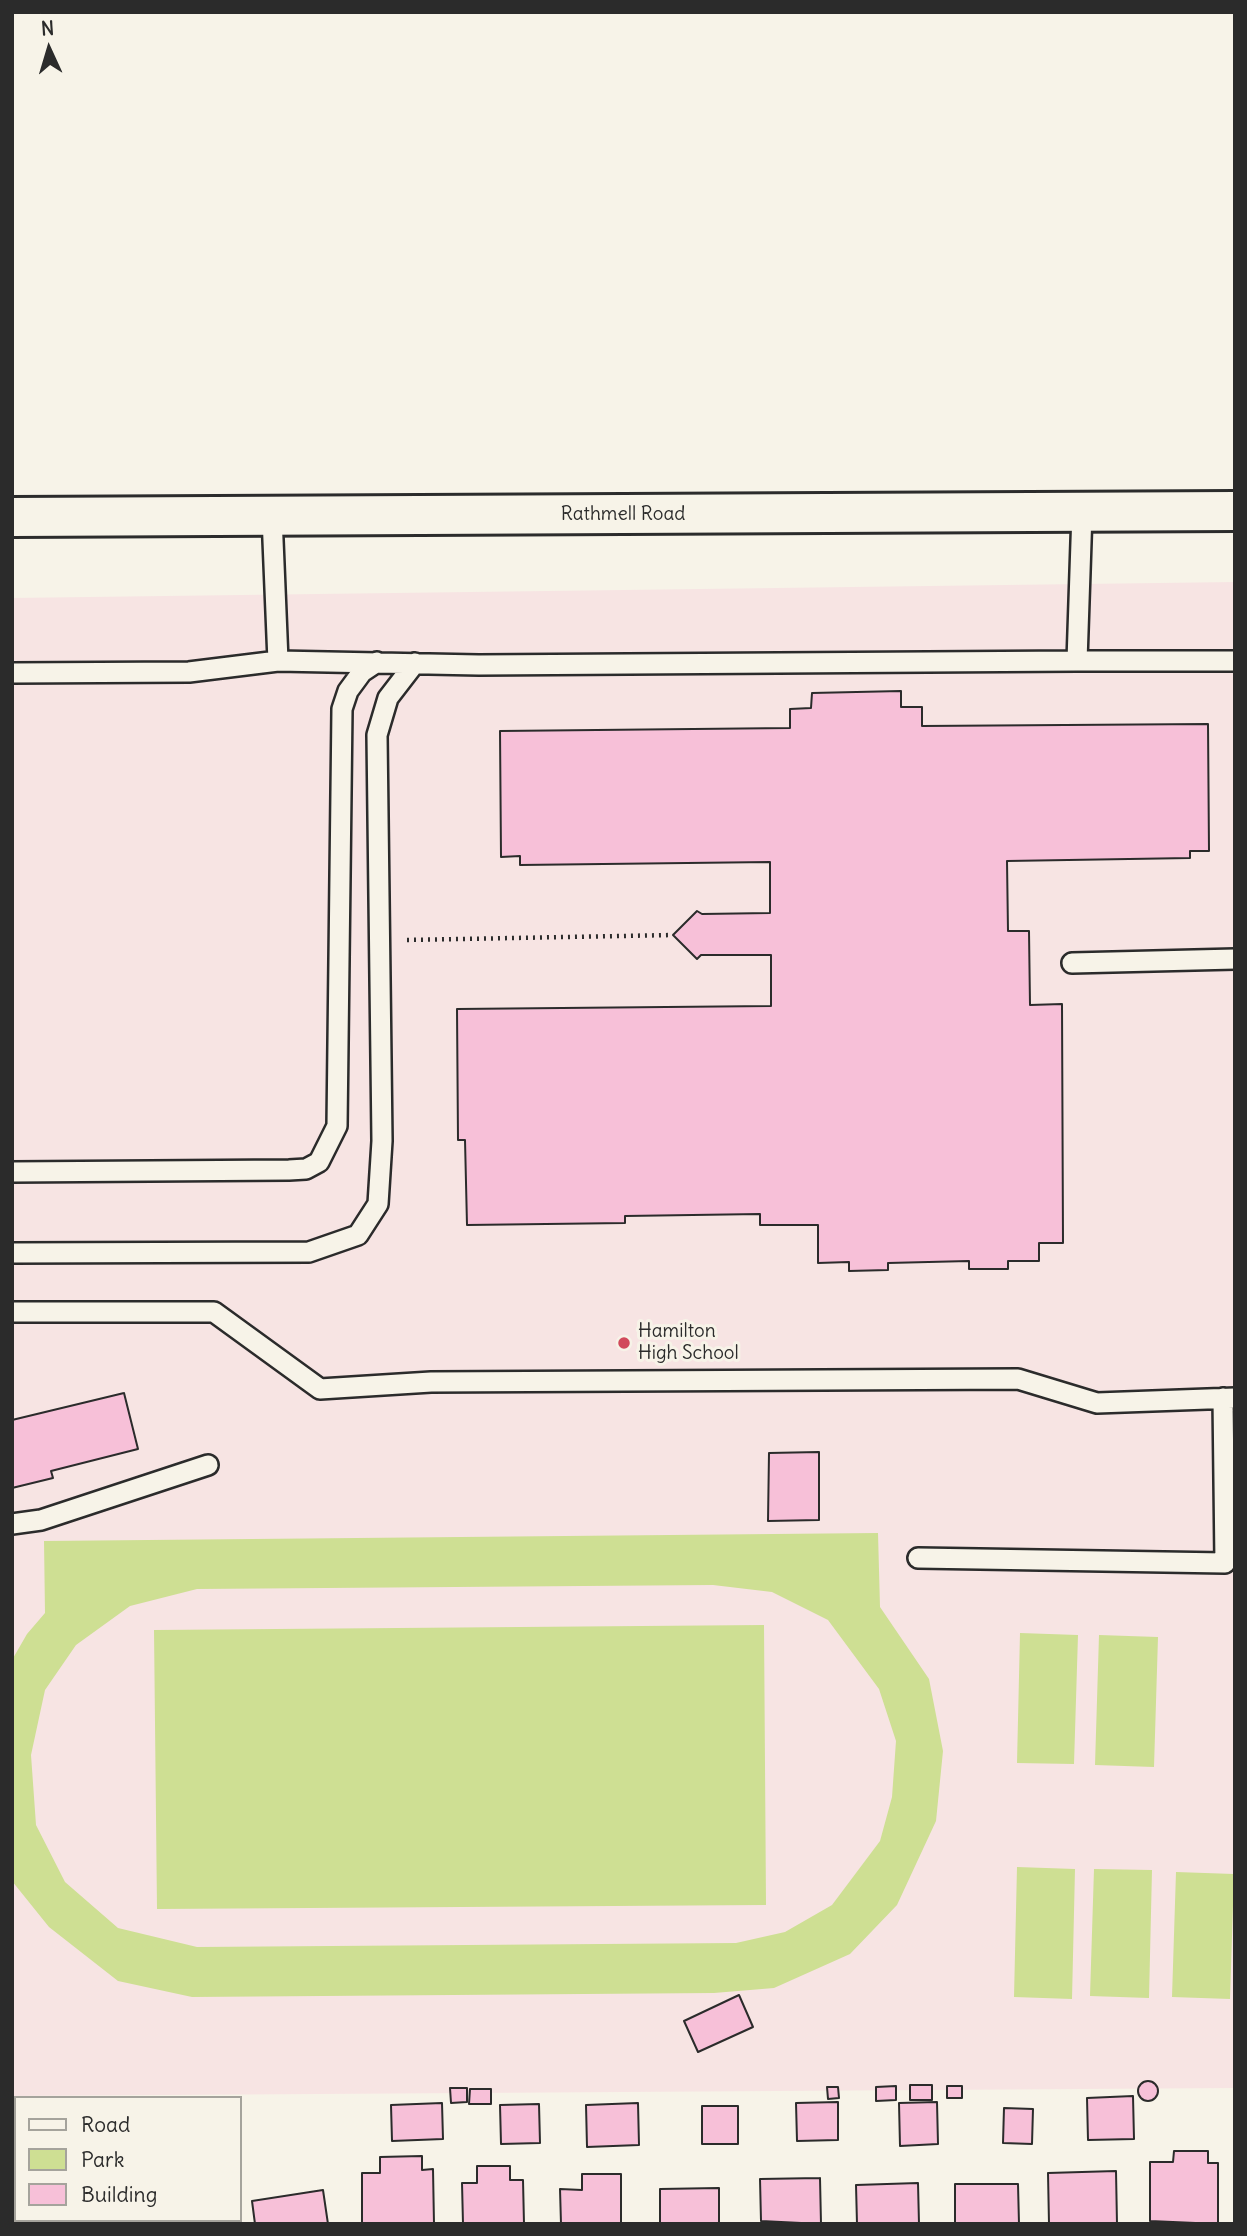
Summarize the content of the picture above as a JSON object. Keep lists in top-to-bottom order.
{
  "streets": {
    "street": ["Rathmell Road"]
  },
  "places": ["Hamilton High School"],
  "legend": ["Road", "Park", "Building"],
  "north": "top"
}
